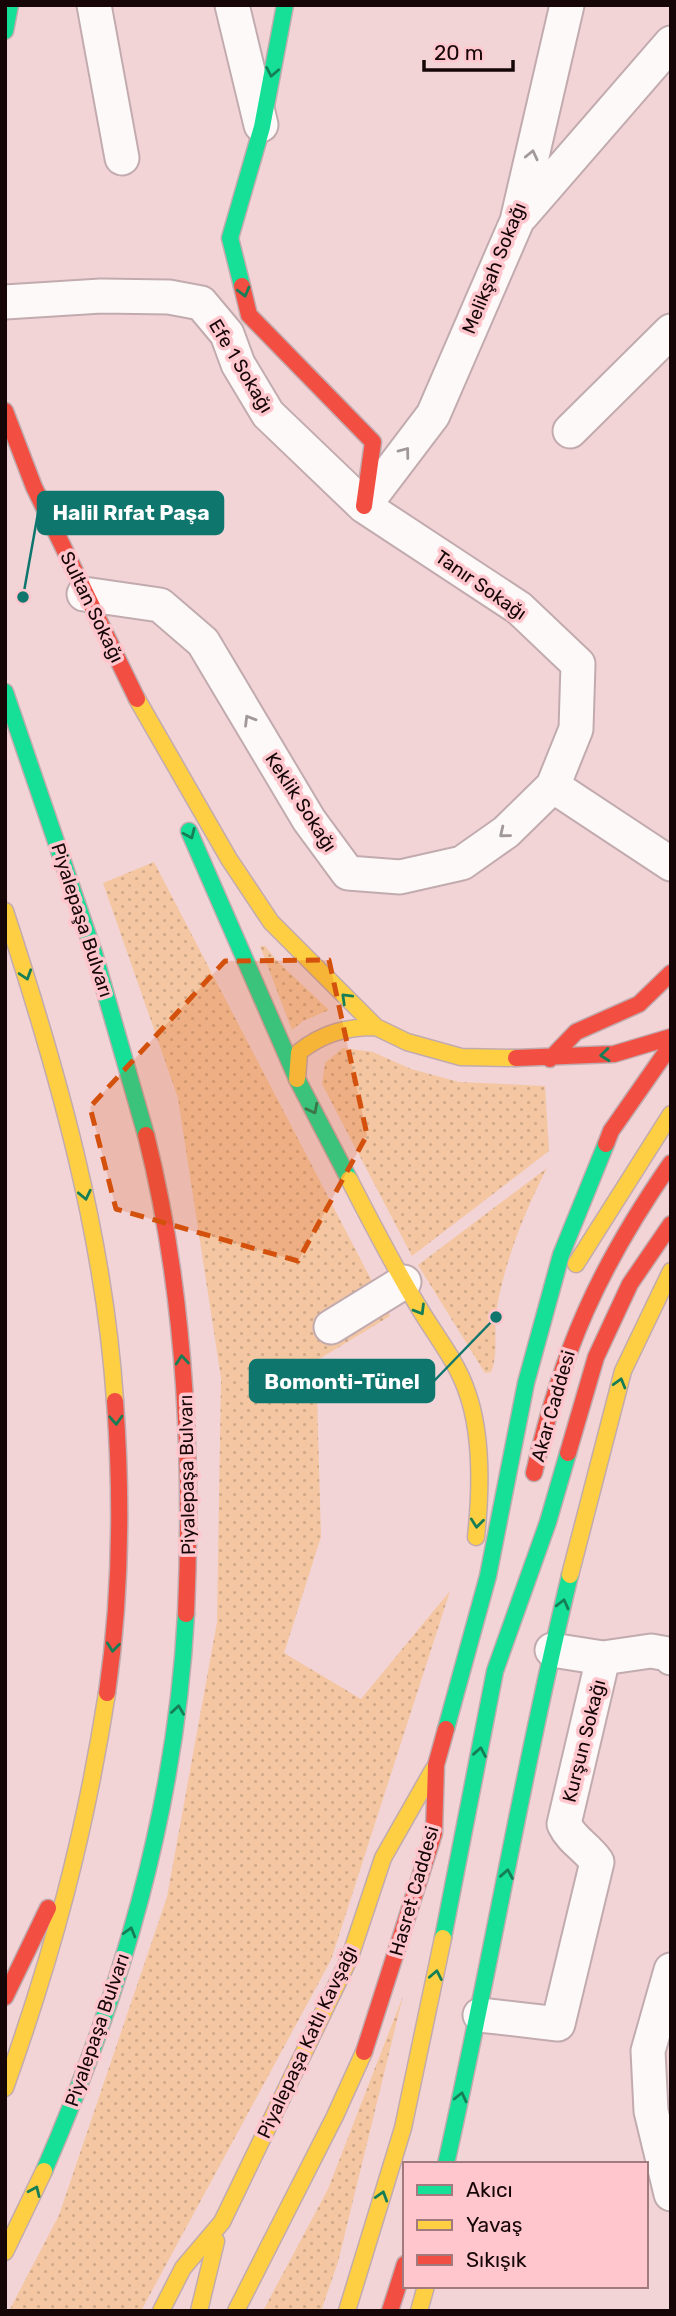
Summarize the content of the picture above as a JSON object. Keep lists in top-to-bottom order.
{
  "streets": {
    "main road": [
      "Sultan Sokağı",
      "Piyalepaşa Bulvarı",
      "Akar Caddesi",
      "Hasret Caddesi",
      "Piyalepaşa Katlı Kavşağı"
    ],
    "street": [
      "Melikşah Sokağı",
      "Efe 1 Sokağı",
      "Tanır Sokağı",
      "Keklik Sokağı",
      "Kurşun Sokağı"
    ]
  },
  "crossings": [
    ["Melikşah Sokağı", "Efe 1 Sokağı"],
    ["Melikşah Sokağı", "Tanır Sokağı"],
    ["Efe 1 Sokağı", "Tanır Sokağı"],
    ["Tanır Sokağı", "Keklik Sokağı"],
    ["Sultan Sokağı", "Keklik Sokağı"],
    ["Akar Caddesi", "Hasret Caddesi"],
    ["Hasret Caddesi", "Piyalepaşa Katlı Kavşağı"]
  ],
  "places": ["Halil Rıfat Paşa", "Bomonti-Tünel"],
  "legend": ["Akıcı", "Yavaş", "Sıkışık"],
  "scale_bar": "20 m"
}
